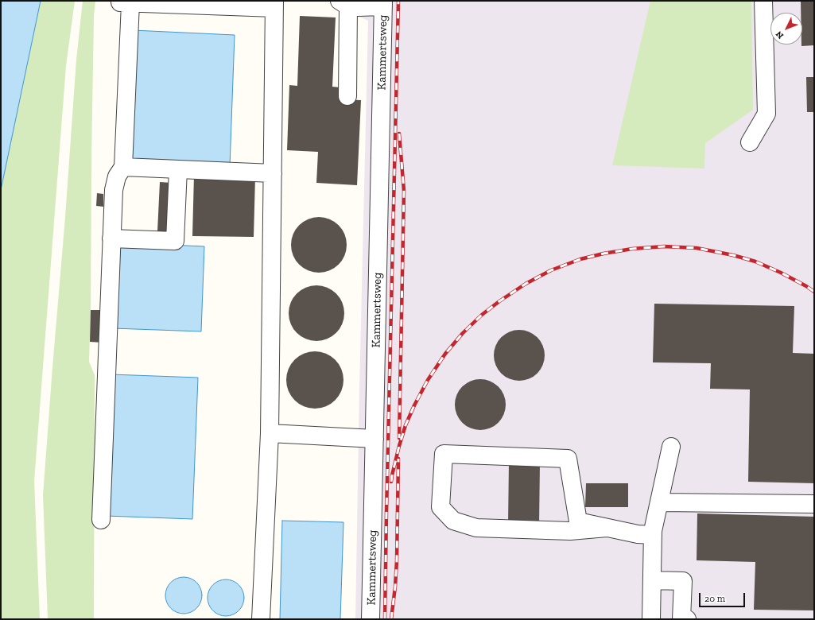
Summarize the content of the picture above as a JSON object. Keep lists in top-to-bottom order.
{
  "streets": {
    "street": ["Kammertsweg"]
  },
  "scale_bar": "20 m",
  "north": "bottom left"
}
